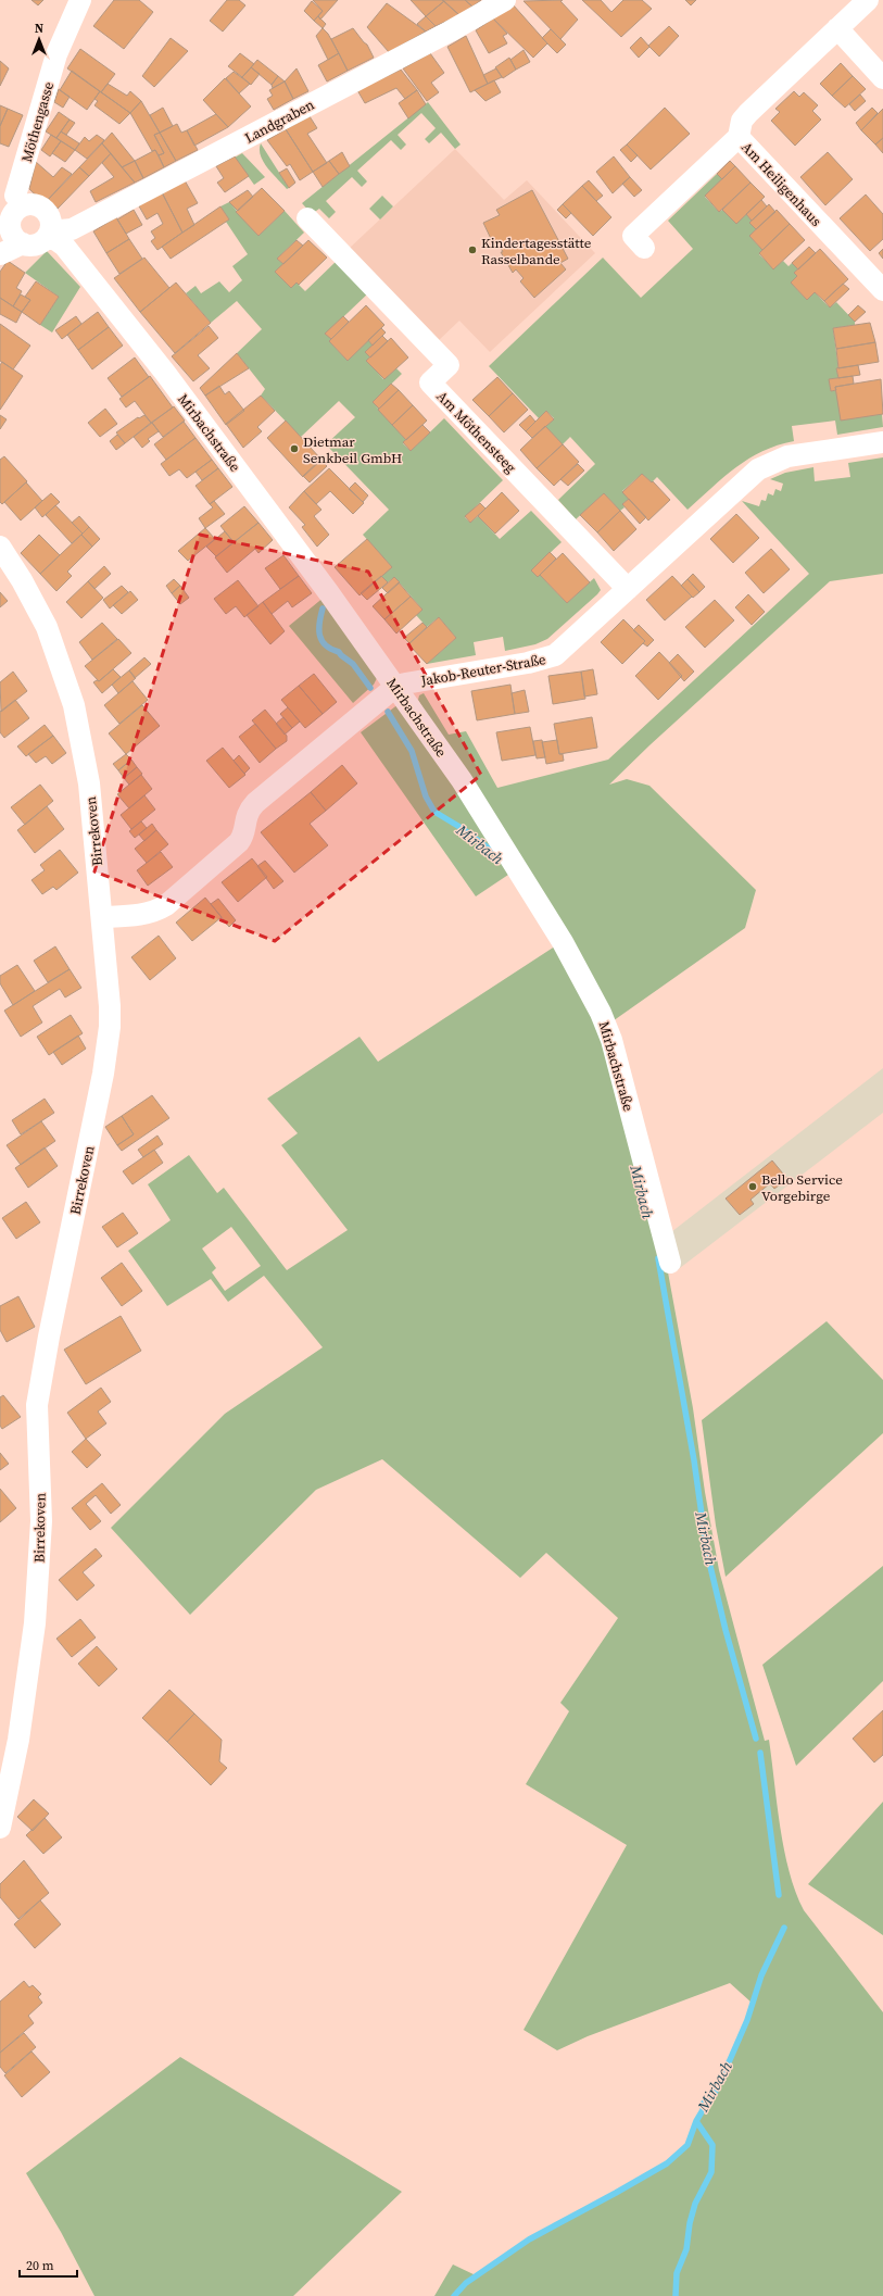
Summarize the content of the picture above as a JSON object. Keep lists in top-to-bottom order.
{
  "streets": {
    "street": [
      "Landgraben",
      "Möthengasse",
      "Am Heiligenhaus",
      "Am Möthensteeg",
      "Mirbachstraße",
      "Jakob-Reuter-Straße",
      "Birrekoven"
    ]
  },
  "crossings": [
    ["Landgraben", "Mirbachstraße"],
    ["Am Möthensteeg", "Jakob-Reuter-Straße"],
    ["Mirbachstraße", "Jakob-Reuter-Straße"],
    ["Jakob-Reuter-Straße", "Birrekoven"]
  ],
  "water": ["Mirbach"],
  "places": ["Kindertagesstätte Rasselbande", "Dietmar Senkbeil GmbH", "Bello Service Vorgebirge"],
  "scale_bar": "20 m",
  "north": "top"
}
